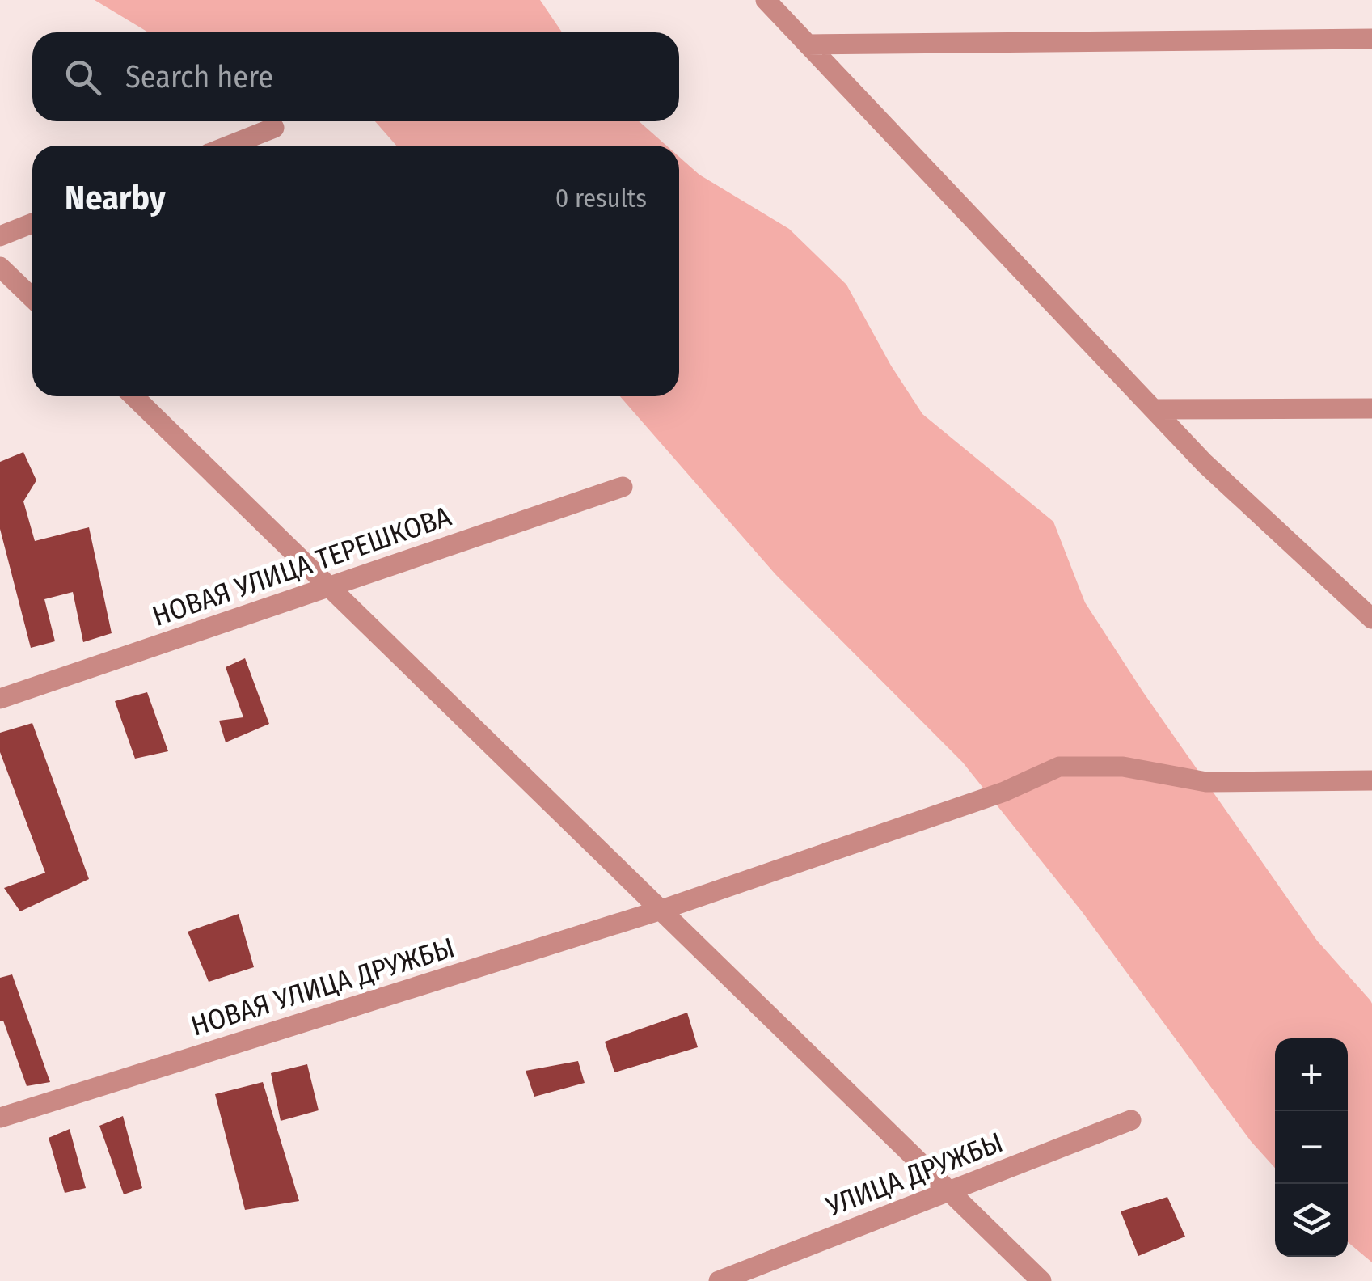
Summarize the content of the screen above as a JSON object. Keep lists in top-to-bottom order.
{
  "streets": {
    "street": ["НОВАЯ УЛИЦА ТЕРЕШКОВА", "НОВАЯ УЛИЦА ДРУЖБЫ", "УЛИЦА ДРУЖБЫ"]
  },
  "page": {
    "search": "Search here",
    "heading": ["Nearby", "0 results"],
    "map_buttons": ["+", "−"]
  }
}
